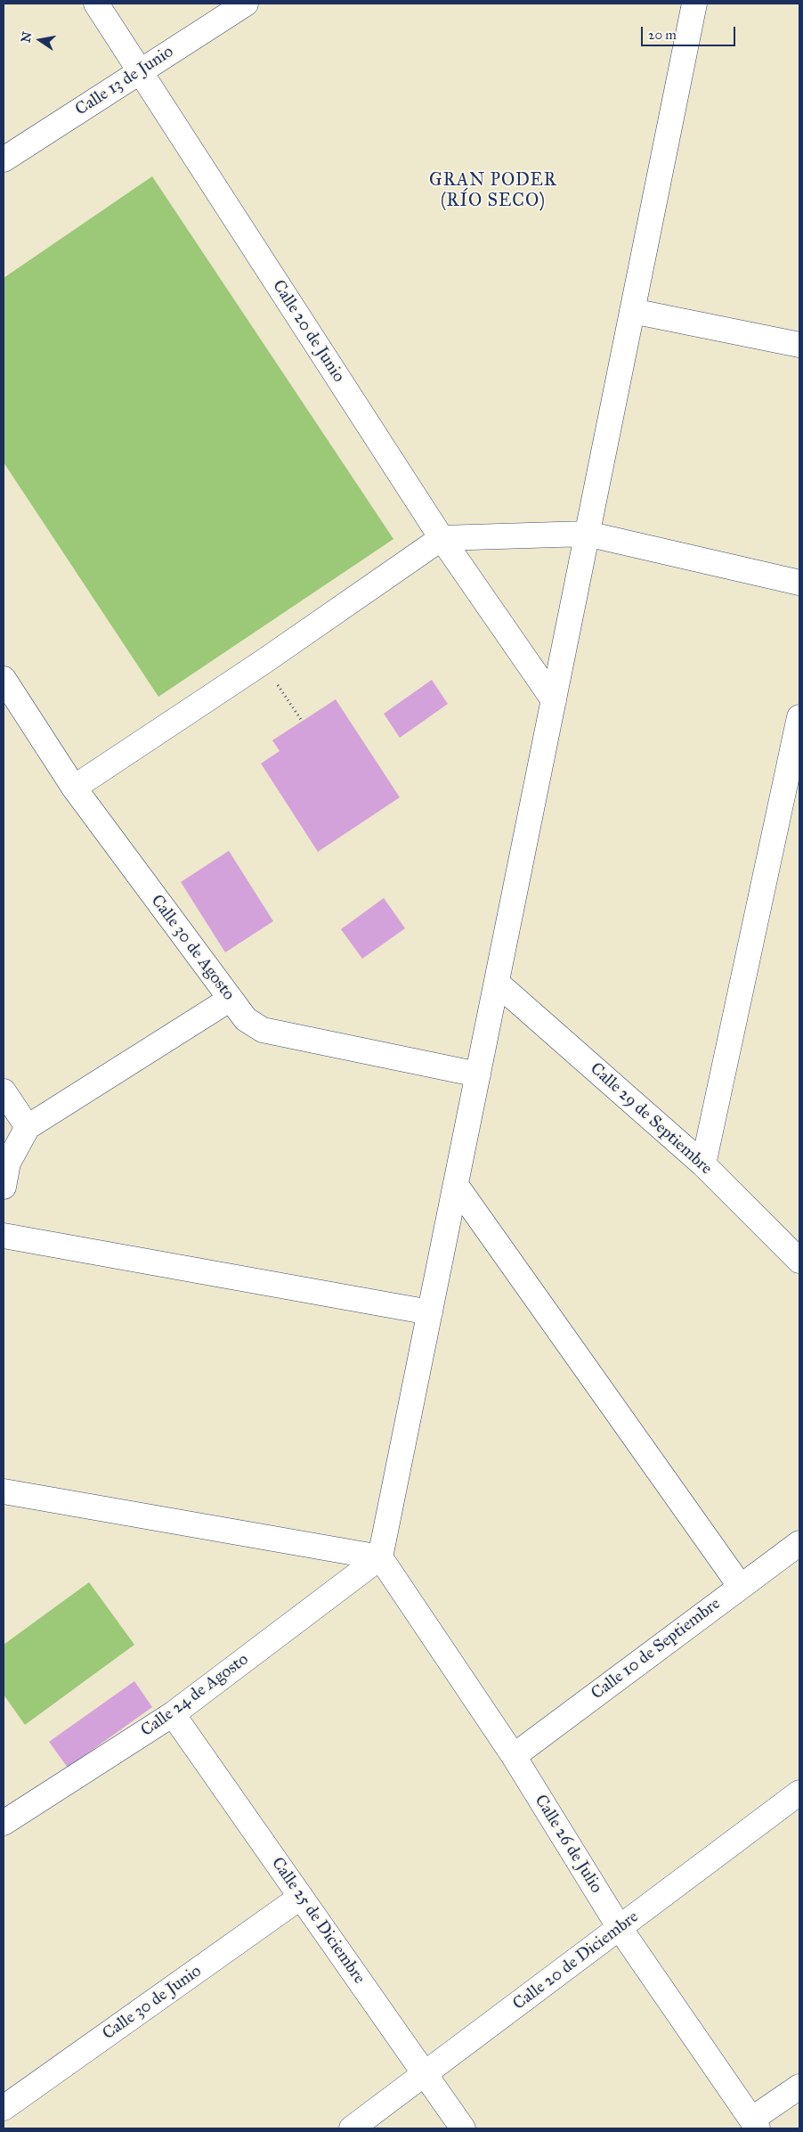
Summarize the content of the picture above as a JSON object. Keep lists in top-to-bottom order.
{
  "streets": {
    "street": [
      "Calle 13 de Junio",
      "Calle 20 de Junio",
      "Calle 30 de Agosto",
      "Calle 29 de Septiembre",
      "Calle 10 de Septiembre",
      "Calle 24 de Agosto",
      "Calle 26 de Julio",
      "Calle 25 de Diciembre",
      "Calle 20 de Diciembre",
      "Calle 30 de Junio"
    ]
  },
  "crossings": [
    ["Calle 13 de Junio", "Calle 20 de Junio"],
    ["Calle 10 de Septiembre", "Calle 26 de Julio"],
    ["Calle 24 de Agosto", "Calle 26 de Julio"],
    ["Calle 24 de Agosto", "Calle 25 de Diciembre"],
    ["Calle 26 de Julio", "Calle 20 de Diciembre"],
    ["Calle 25 de Diciembre", "Calle 20 de Diciembre"],
    ["Calle 25 de Diciembre", "Calle 30 de Junio"]
  ],
  "districts": ["GRAN PODER (RÍO SECO)"],
  "scale_bar": "20 m",
  "north": "left"
}
